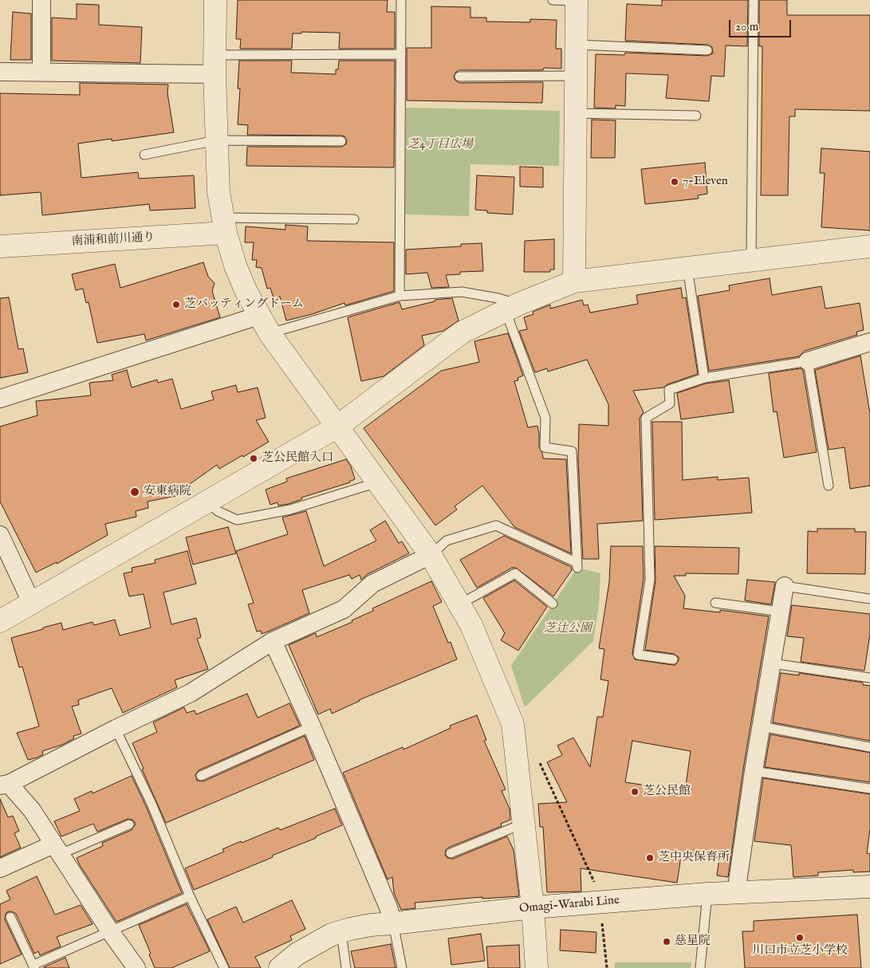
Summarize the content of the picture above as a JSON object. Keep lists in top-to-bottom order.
{
  "streets": {
    "street": ["南浦和前川通り", "Omagi-Warabi Line"]
  },
  "parks": ["芝4丁目広場", "芝辻公園"],
  "places": [
    "7-Eleven",
    "芝バッティングドーム",
    "芝公民館入口",
    "安東病院",
    "芝公民館",
    "芝中央保育所",
    "川口市立芝小学校",
    "慈星院"
  ],
  "scale_bar": "20 m"
}
